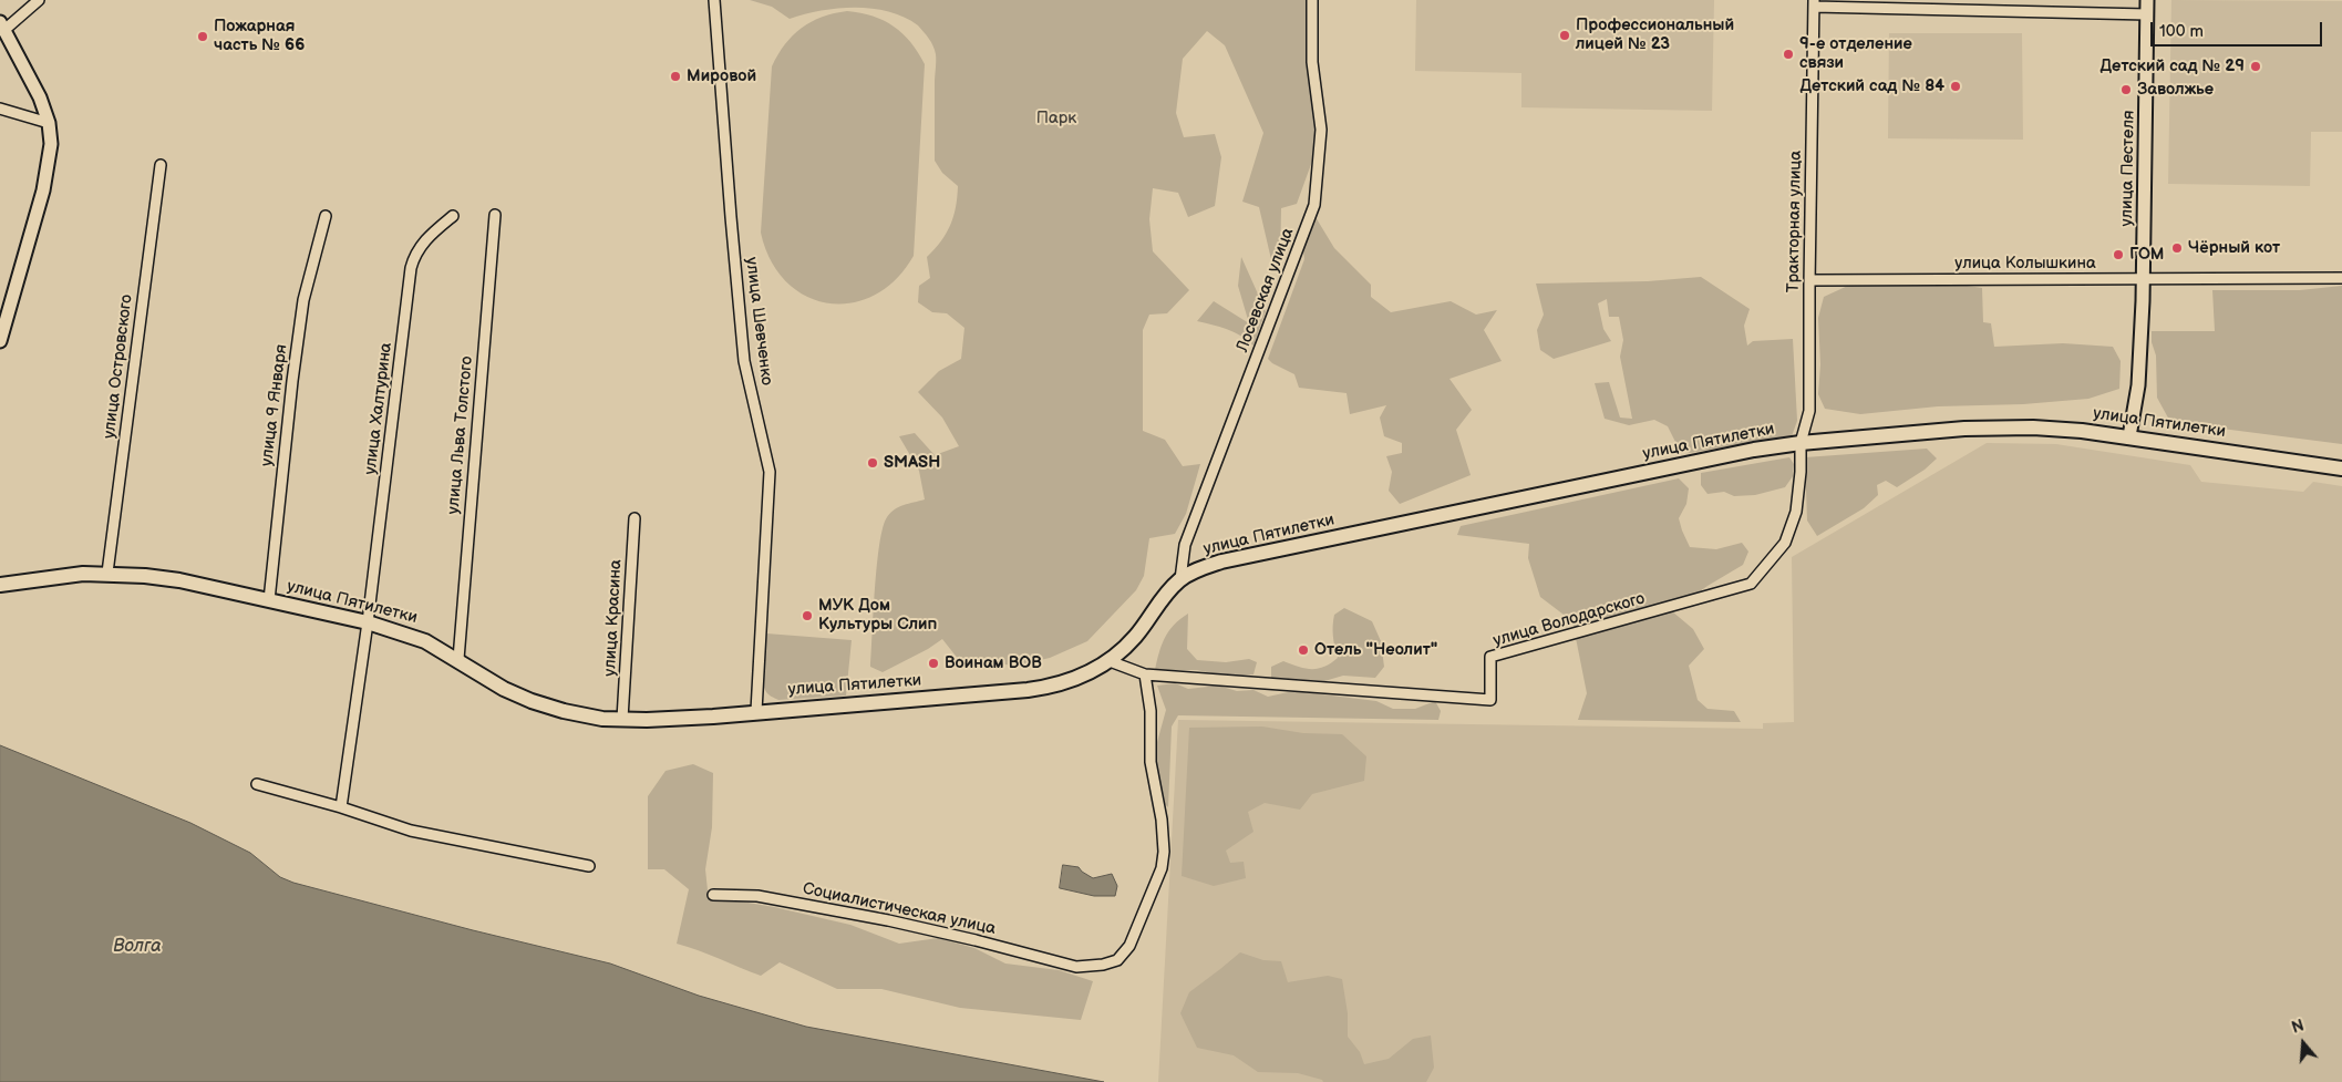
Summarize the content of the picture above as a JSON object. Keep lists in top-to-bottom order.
{
  "streets": {
    "main road": ["улица Пятилетки"],
    "street": [
      "улица Пестеля",
      "Тракторная улица",
      "улица Колышкина",
      "Лосевская улица",
      "улица Шевченко",
      "улица Островского",
      "улица 9 Января",
      "улица Халтурина",
      "улица Льва Толстого",
      "улица Красина",
      "улица Володарского",
      "Социалистическая улица"
    ]
  },
  "crossings": [
    ["улица Пестеля", "улица Колышкина"],
    ["улица Пестеля", "улица Пятилетки"],
    ["Тракторная улица", "улица Колышкина"],
    ["Тракторная улица", "улица Пятилетки"],
    ["Тракторная улица", "улица Володарского"],
    ["Лосевская улица", "улица Пятилетки"],
    ["улица Шевченко", "улица Пятилетки"],
    ["улица Островского", "улица Пятилетки"],
    ["улица 9 Января", "улица Пятилетки"],
    ["улица Халтурина", "улица Пятилетки"],
    ["улица Пятилетки", "улица Льва Толстого"],
    ["улица Пятилетки", "улица Красина"],
    ["улица Пятилетки", "улица Володарского"],
    ["улица Володарского", "Социалистическая улица"]
  ],
  "water": ["Волга"],
  "parks": ["Парк"],
  "places": [
    "Профессиональный лицей № 23",
    "Пожарная часть № 66",
    "9-е отделение связи",
    "Детский сад № 29",
    "Мировой",
    "Детский сад № 84",
    "Заволжье",
    "Чёрный кот",
    "ГОМ",
    "SMASH",
    "МУК Дом Культуры Слип",
    "Отель \"Неолит\"",
    "Воинам ВОВ"
  ],
  "scale_bar": "100 m",
  "north": "top"
}
